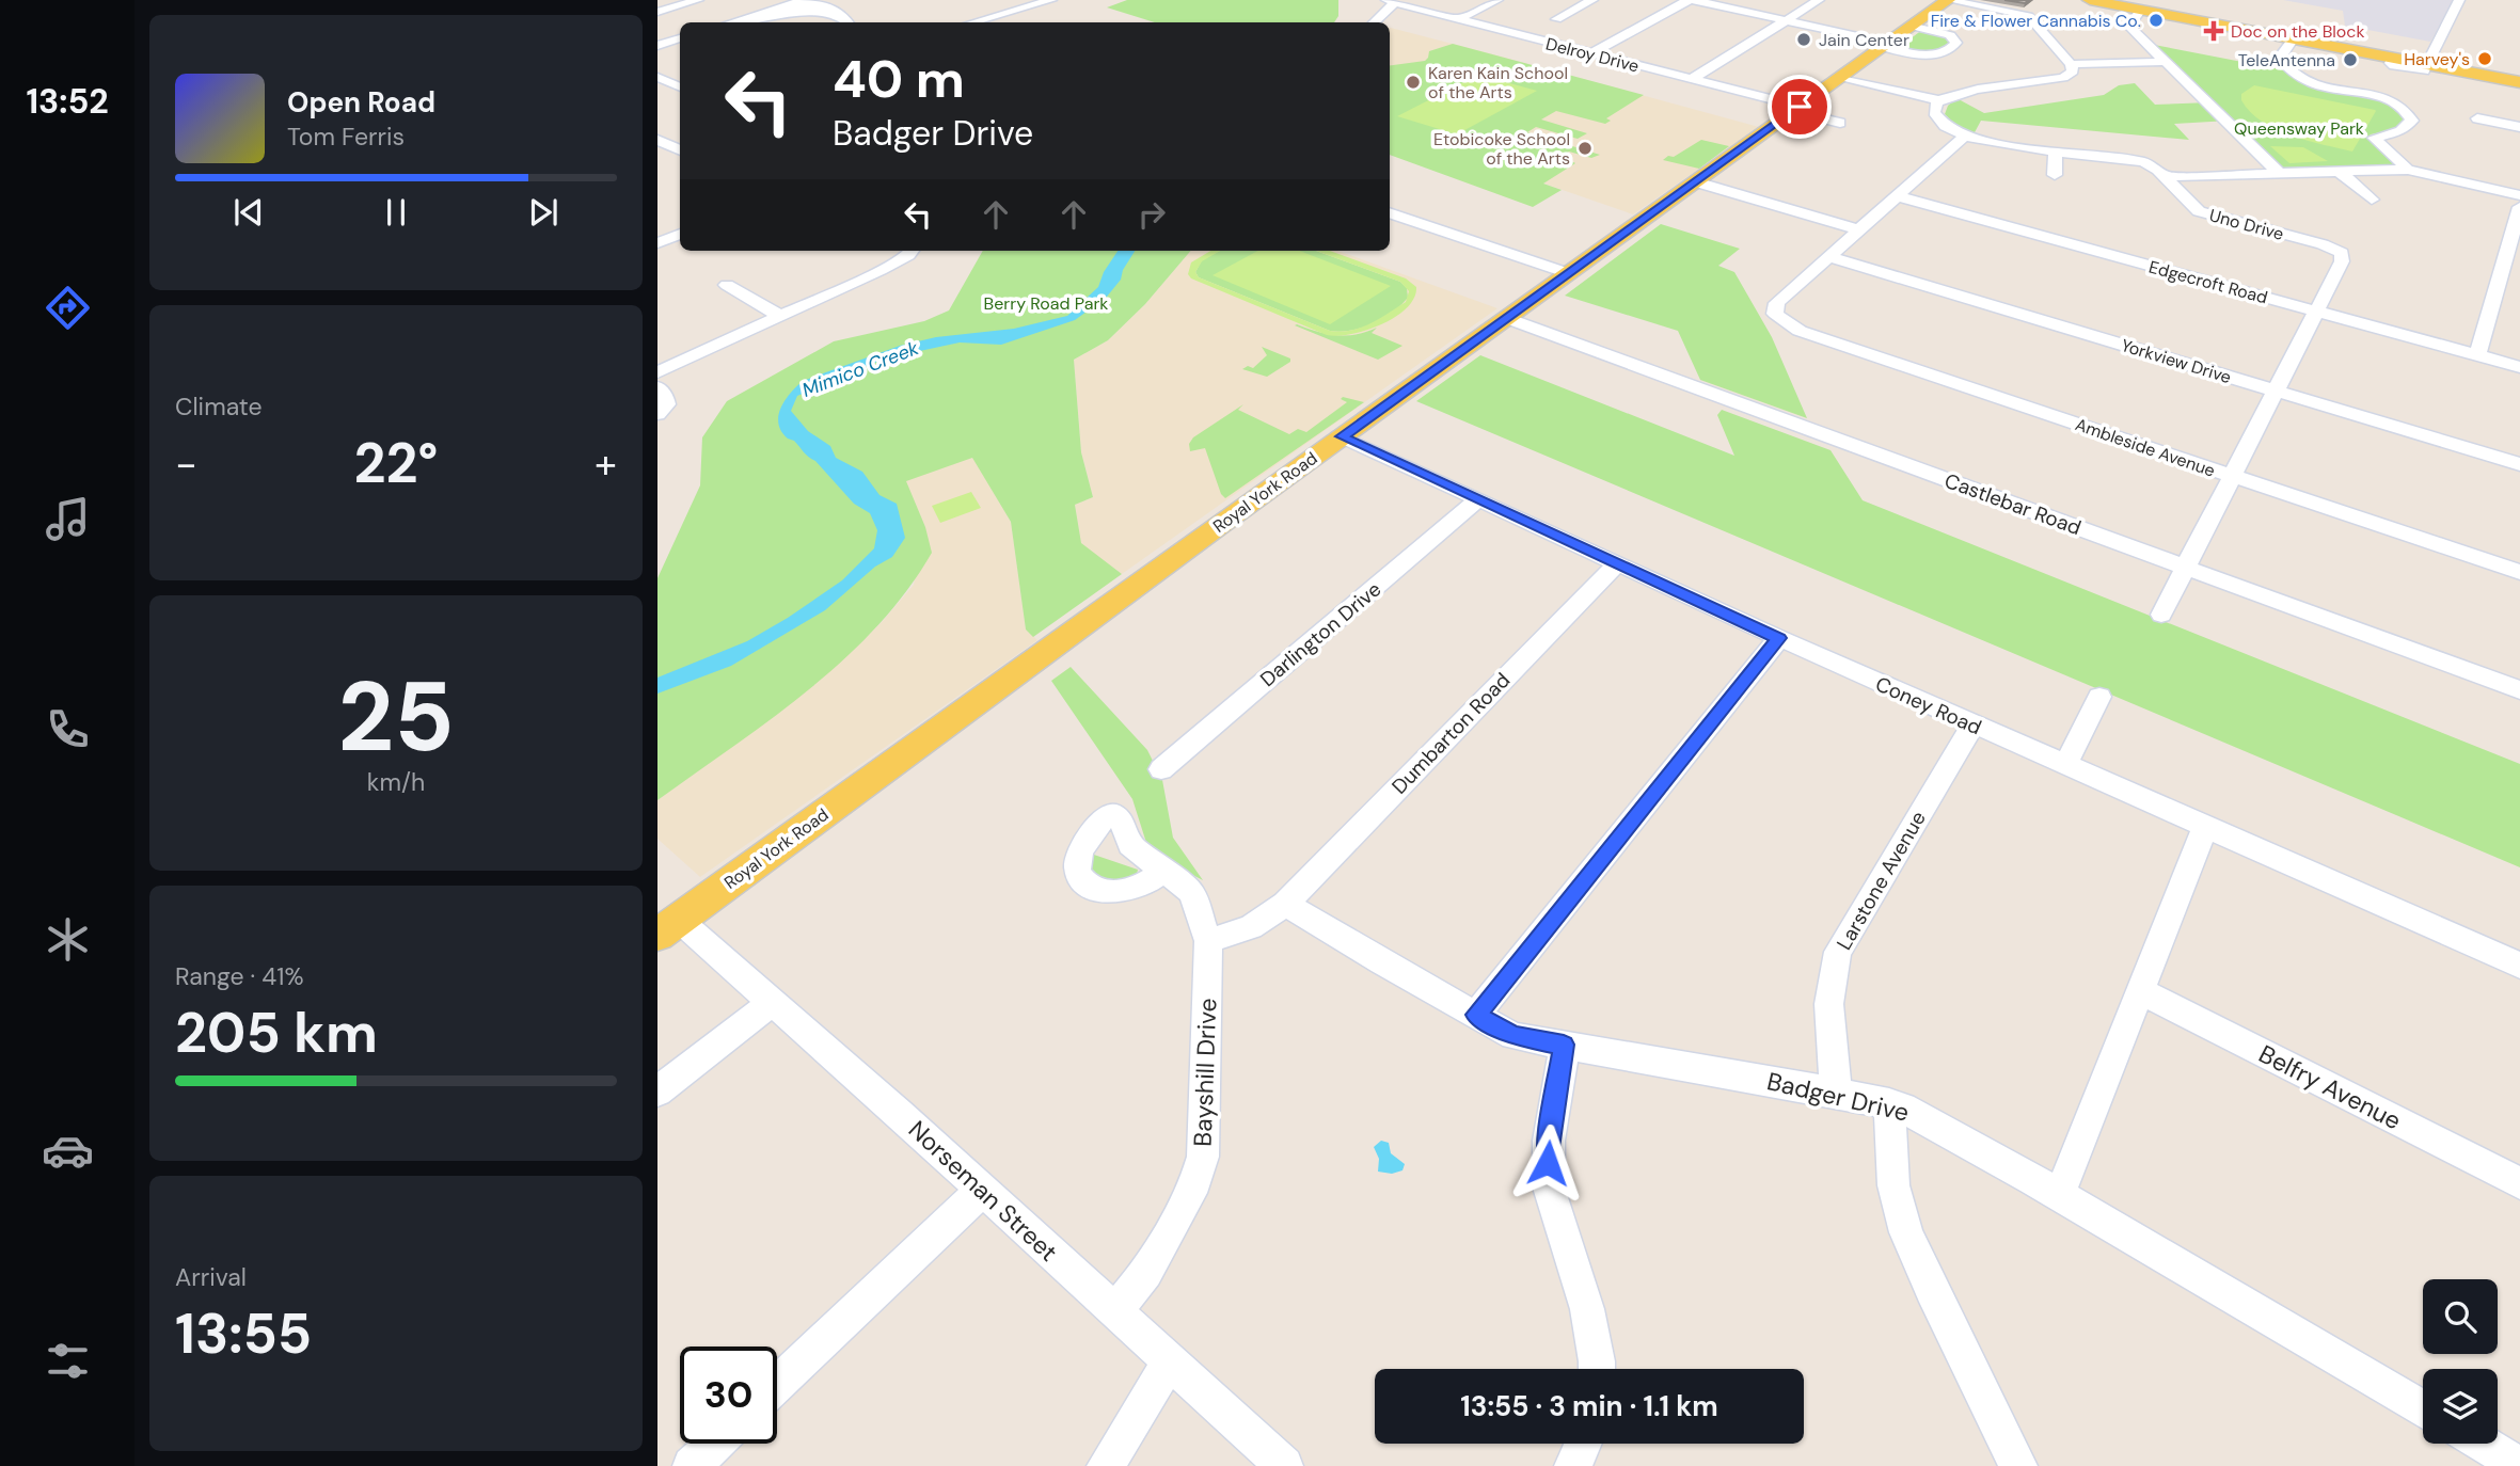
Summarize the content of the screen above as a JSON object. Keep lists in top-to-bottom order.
{
  "streets": {
    "main road": ["Royal York Road"],
    "street": [
      "Delroy Drive",
      "Uno Drive",
      "Edgecroft Road",
      "Yorkview Drive",
      "Ambleside Avenue",
      "Castlebar Road",
      "Darlington Drive",
      "Coney Road",
      "Dumbarton Road",
      "Larstone Avenue",
      "Bayshill Drive",
      "Belfry Avenue",
      "Badger Drive",
      "Norseman Street"
    ]
  },
  "crossings": [
    ["Delroy Drive", "Royal York Road"],
    ["Uno Drive", "Edgecroft Road"],
    ["Uno Drive", "Yorkview Drive"],
    ["Uno Drive", "Ambleside Avenue"],
    ["Uno Drive", "Castlebar Road"],
    ["Royal York Road", "Castlebar Road"],
    ["Royal York Road", "Coney Road"],
    ["Royal York Road", "Norseman Street"],
    ["Darlington Drive", "Coney Road"],
    ["Coney Road", "Dumbarton Road"],
    ["Coney Road", "Larstone Avenue"],
    ["Dumbarton Road", "Badger Drive"],
    ["Larstone Avenue", "Badger Drive"],
    ["Bayshill Drive", "Norseman Street"]
  ],
  "water": ["Mimico Creek"],
  "parks": ["Queensway Park", "Berry Road Park"],
  "places": {
    "other": [
      "Fire & Flower Cannabis Co.",
      "Jain Center",
      "Harvey's",
      "TeleAntenna",
      "Karen Kain School of the Arts",
      "Etobicoke School of the Arts"
    ],
    "health": ["Doc on the Block"]
  },
  "page": {
    "tabs": "13:52",
    "turn": ["40 m", "Badger Drive"],
    "song": ["Open Road", "Tom Ferris"],
    "tile": [
      "Climate",
      ["25", "km/h"],
      ["Range · 41%", "205 km"],
      ["Arrival", "13:55"]
    ],
    "heat": ["−", "22°", "+"],
    "limit": "30",
    "trip": "13:55 · 3 min · 1.1 km"
  }
}
